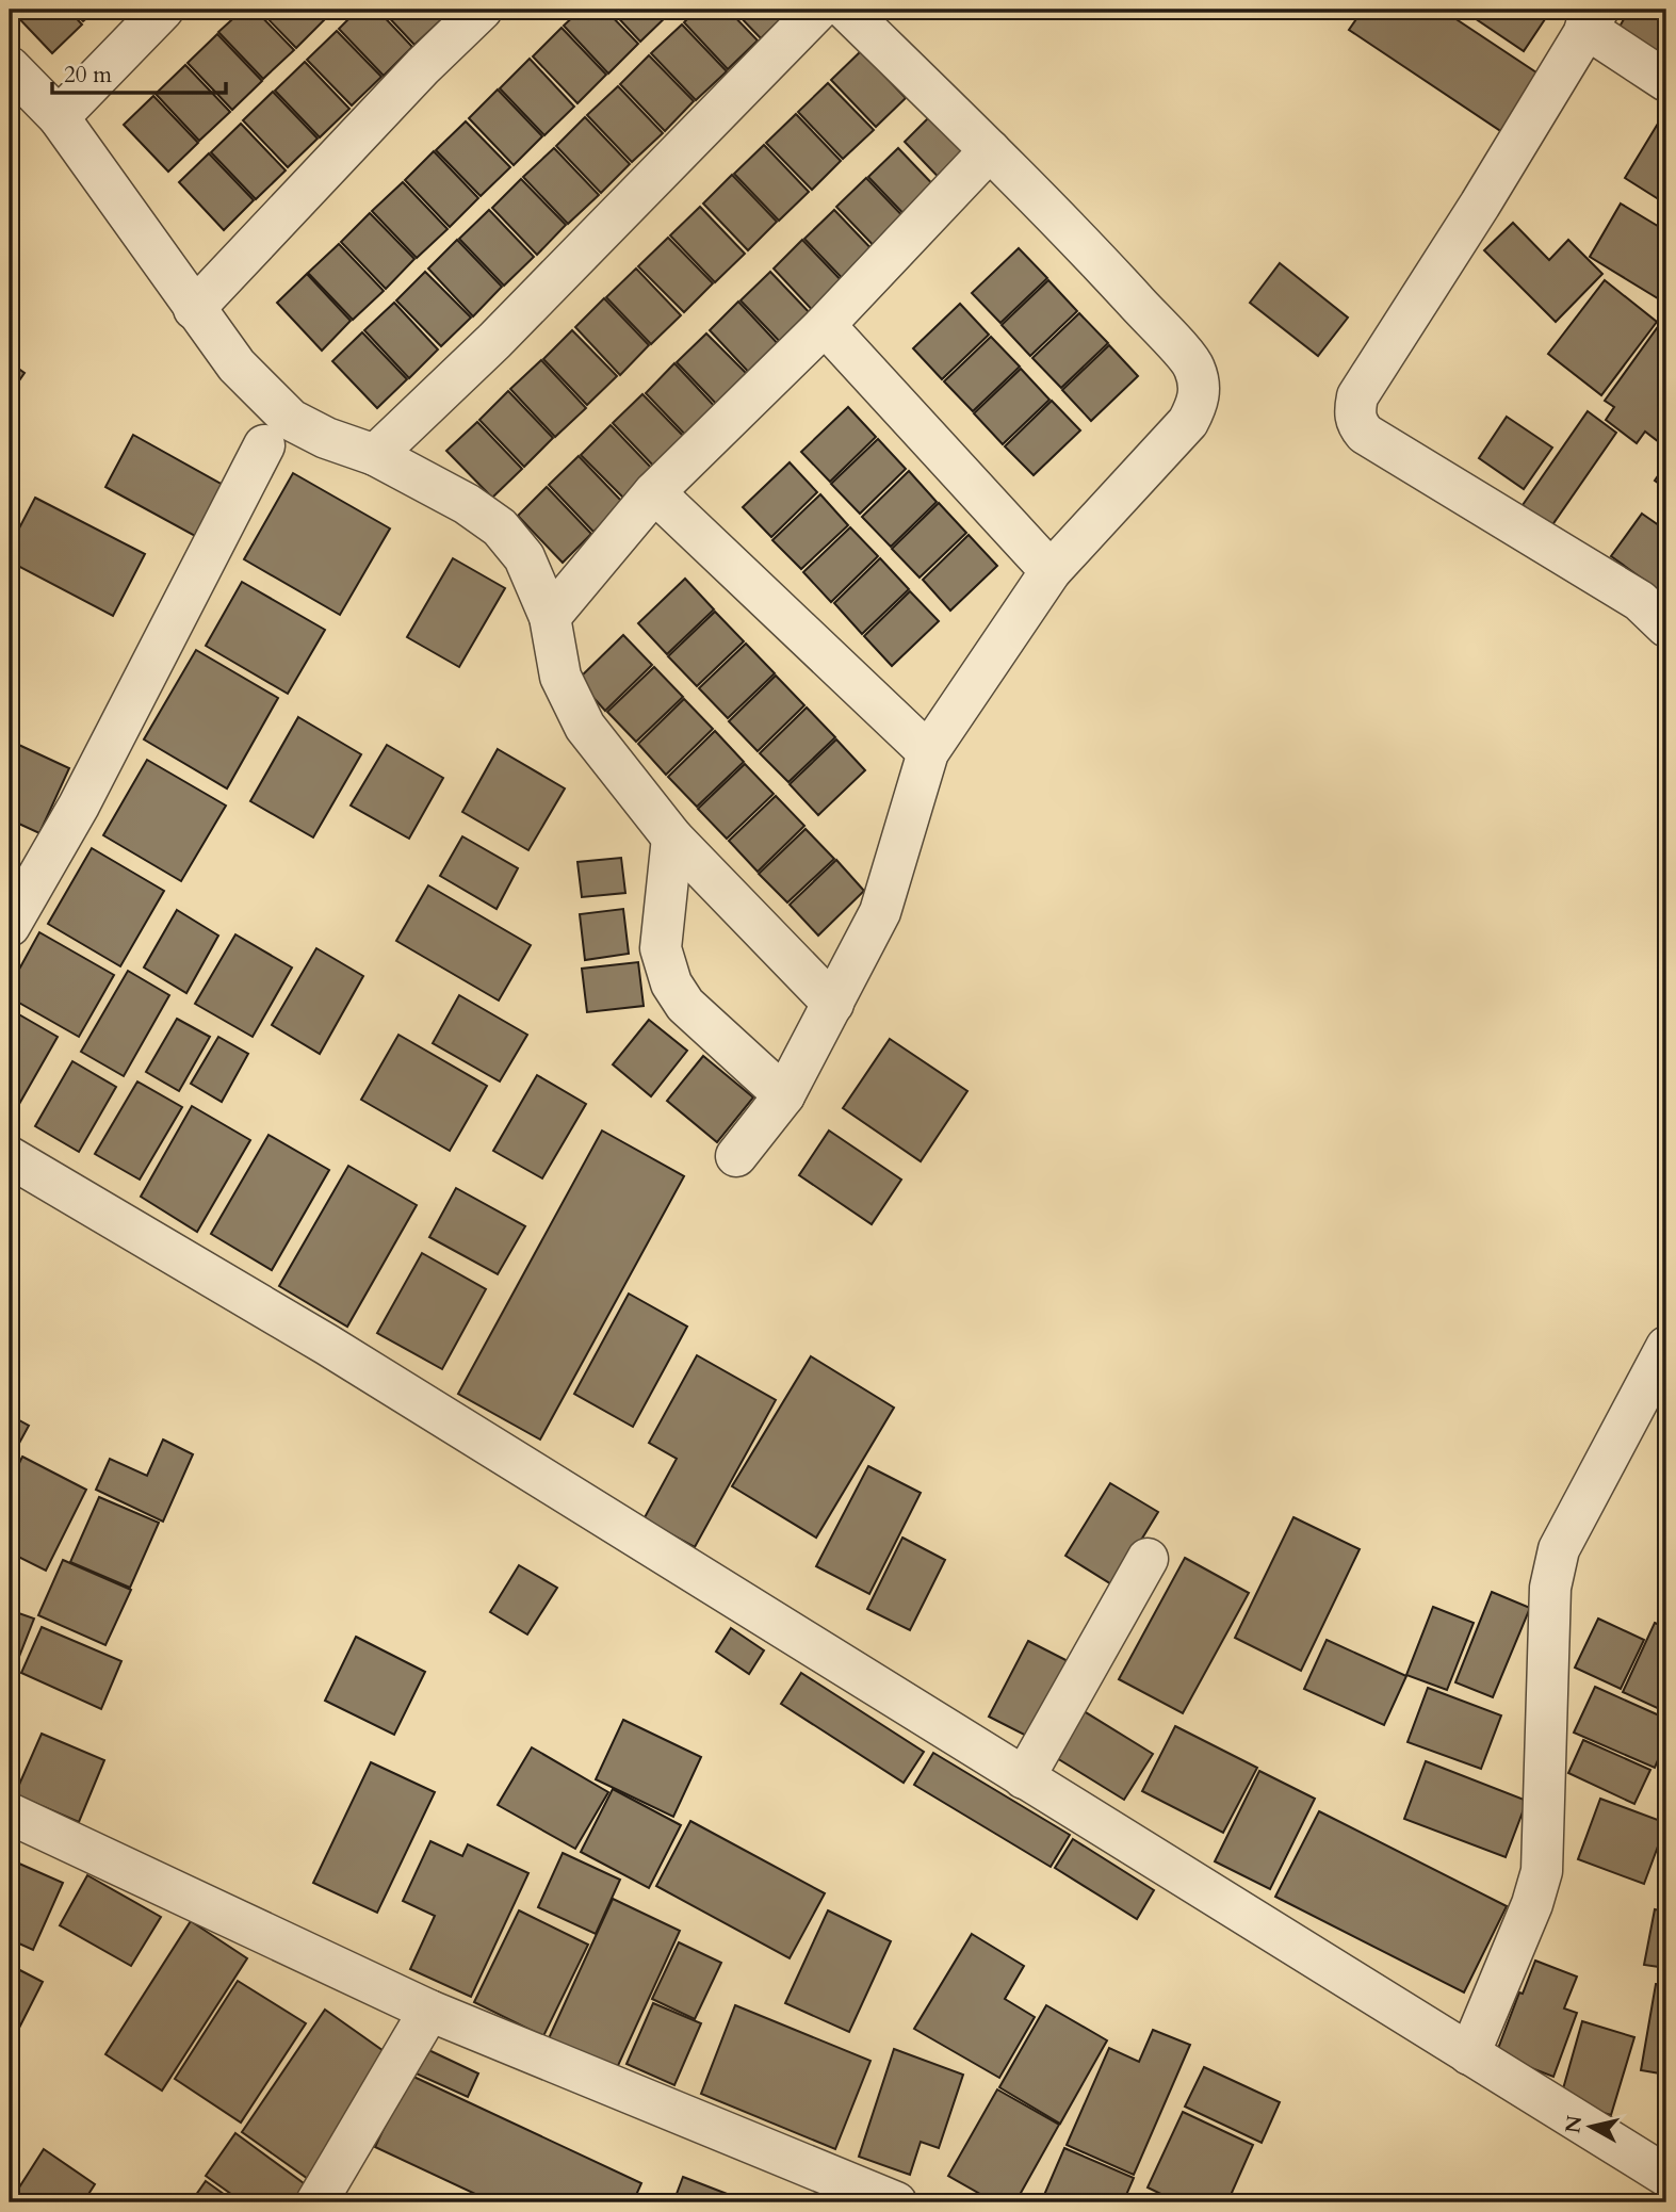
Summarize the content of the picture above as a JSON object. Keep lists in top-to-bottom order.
{
  "scale_bar": "20 m",
  "north": "left"
}
